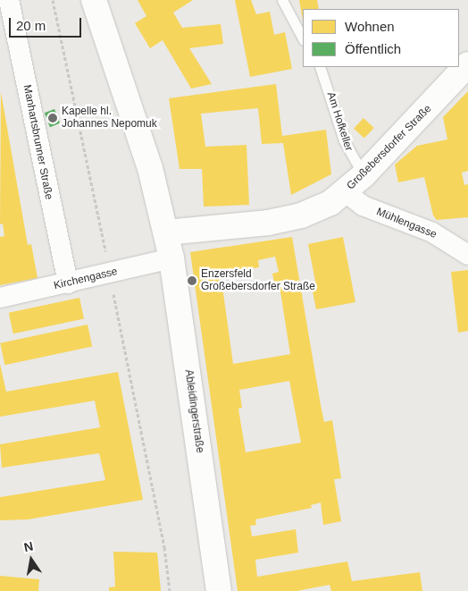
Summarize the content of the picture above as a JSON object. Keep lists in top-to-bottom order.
{
  "streets": {
    "street": [
      "Manhartsbrunner Straße",
      "Großebersdorfer Straße",
      "Mühlengasse",
      "Kirchengasse",
      "Ableidingerstraße"
    ],
    "lane": ["Am Hofkeller"]
  },
  "crossings": [
    ["Am Hofkeller", "Großebersdorfer Straße"],
    ["Manhartsbrunner Straße", "Kirchengasse"],
    ["Großebersdorfer Straße", "Mühlengasse"],
    ["Großebersdorfer Straße", "Ableidingerstraße"],
    ["Kirchengasse", "Ableidingerstraße"]
  ],
  "places": ["Kapelle hl. Johannes Nepomuk", "Enzersfeld Großebersdorfer Straße"],
  "legend": ["Wohnen", "Öffentlich"],
  "scale_bar": "20 m",
  "north": "top"
}
